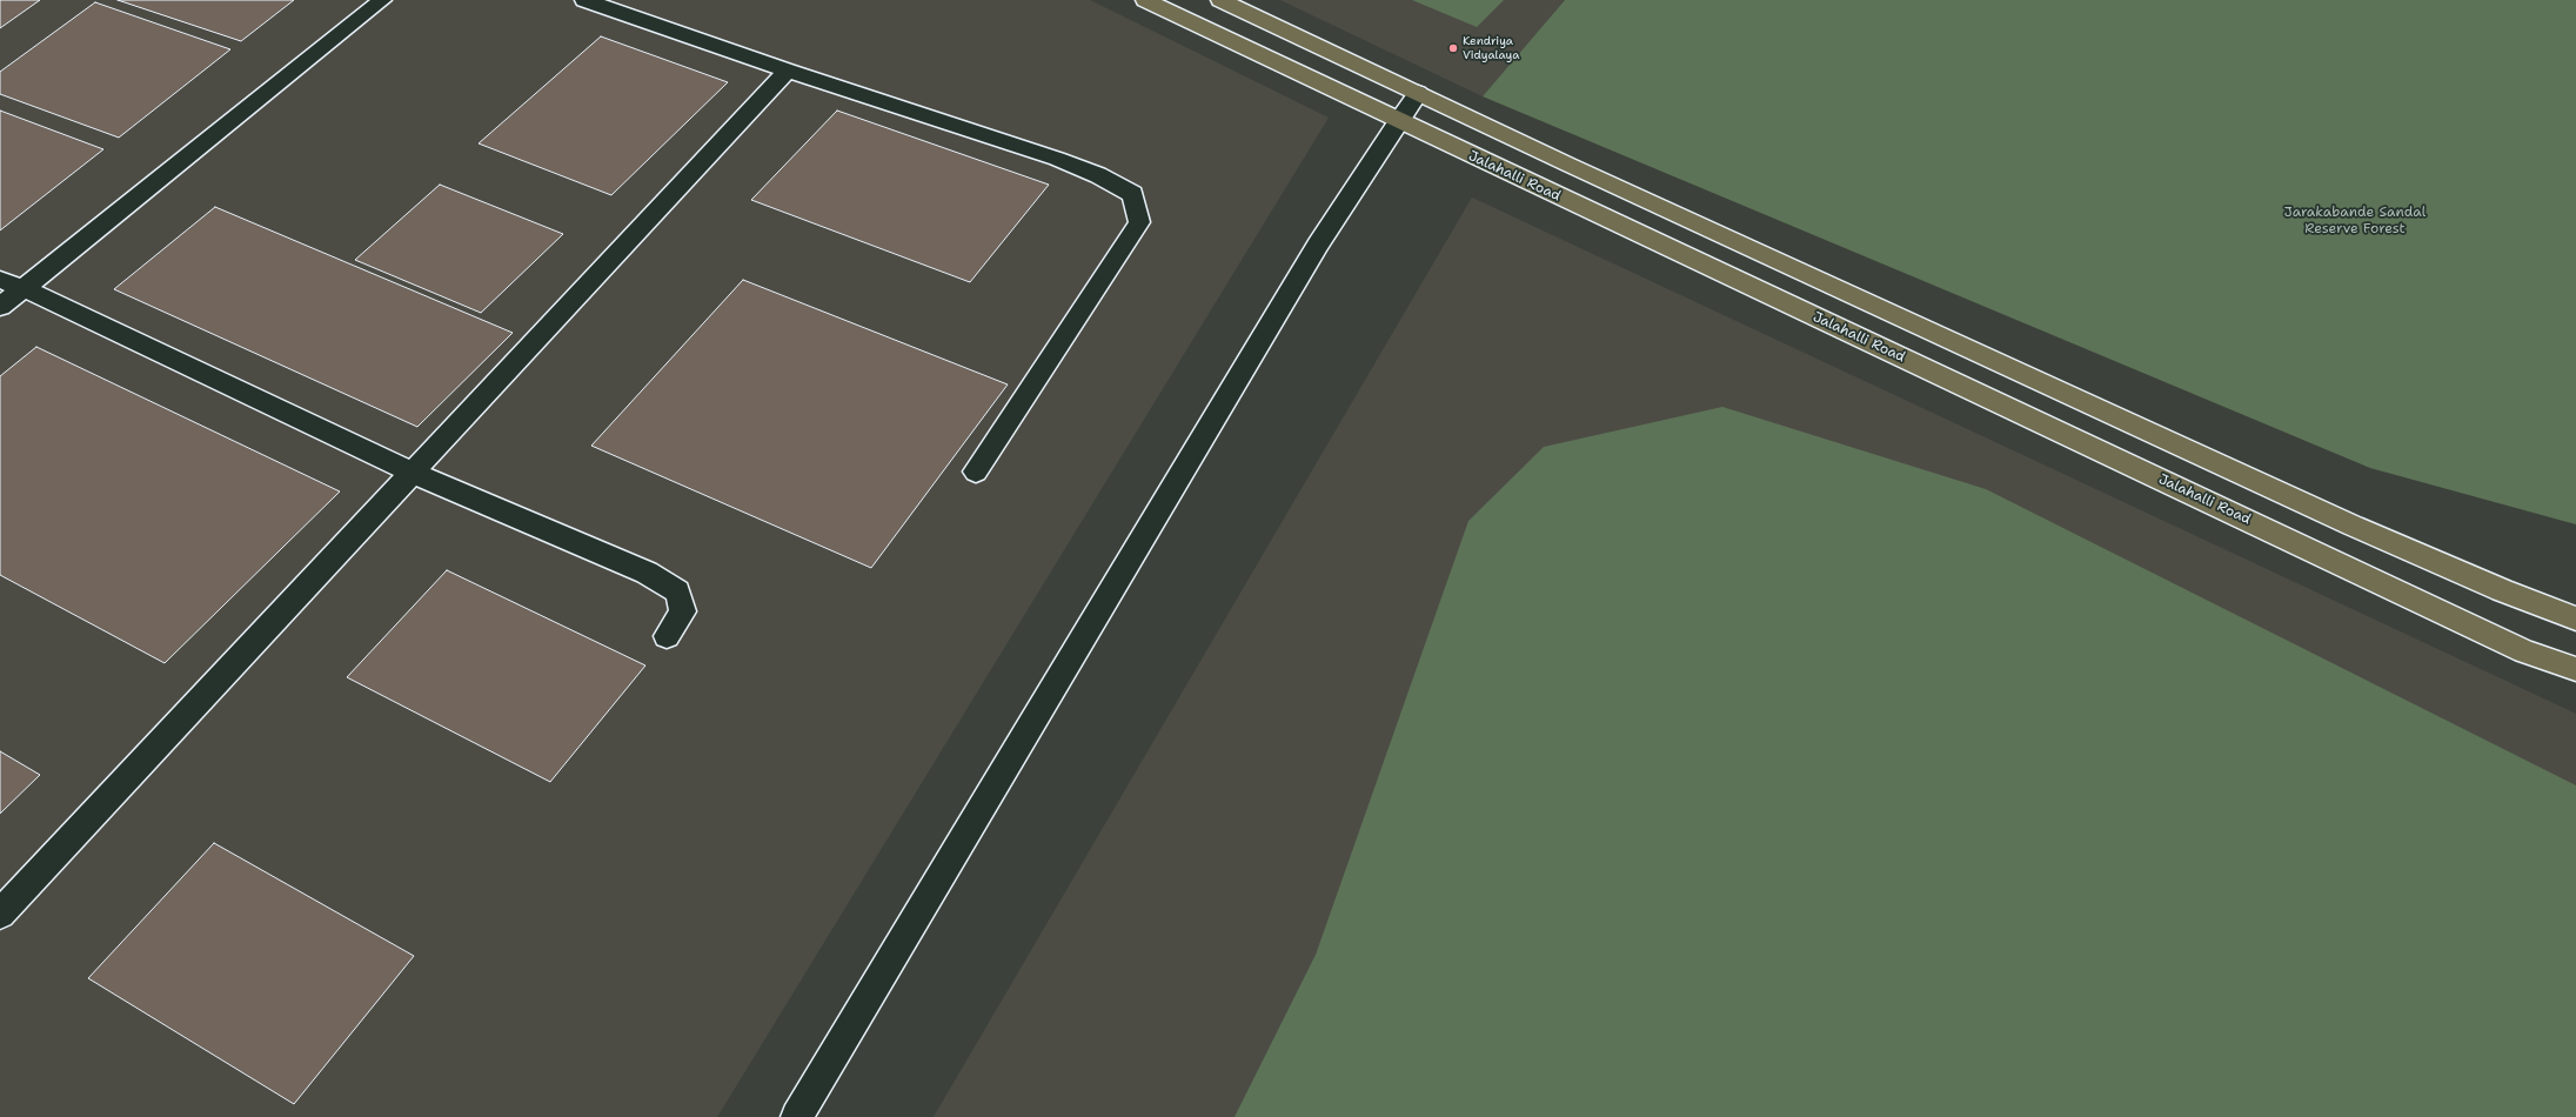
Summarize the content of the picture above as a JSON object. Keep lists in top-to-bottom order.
{
  "streets": {
    "main road": ["Jalahalli Road"]
  },
  "parks": ["Jarakabande Sandal Reserve Forest"],
  "places": ["Kendriya Vidyalaya"]
}
